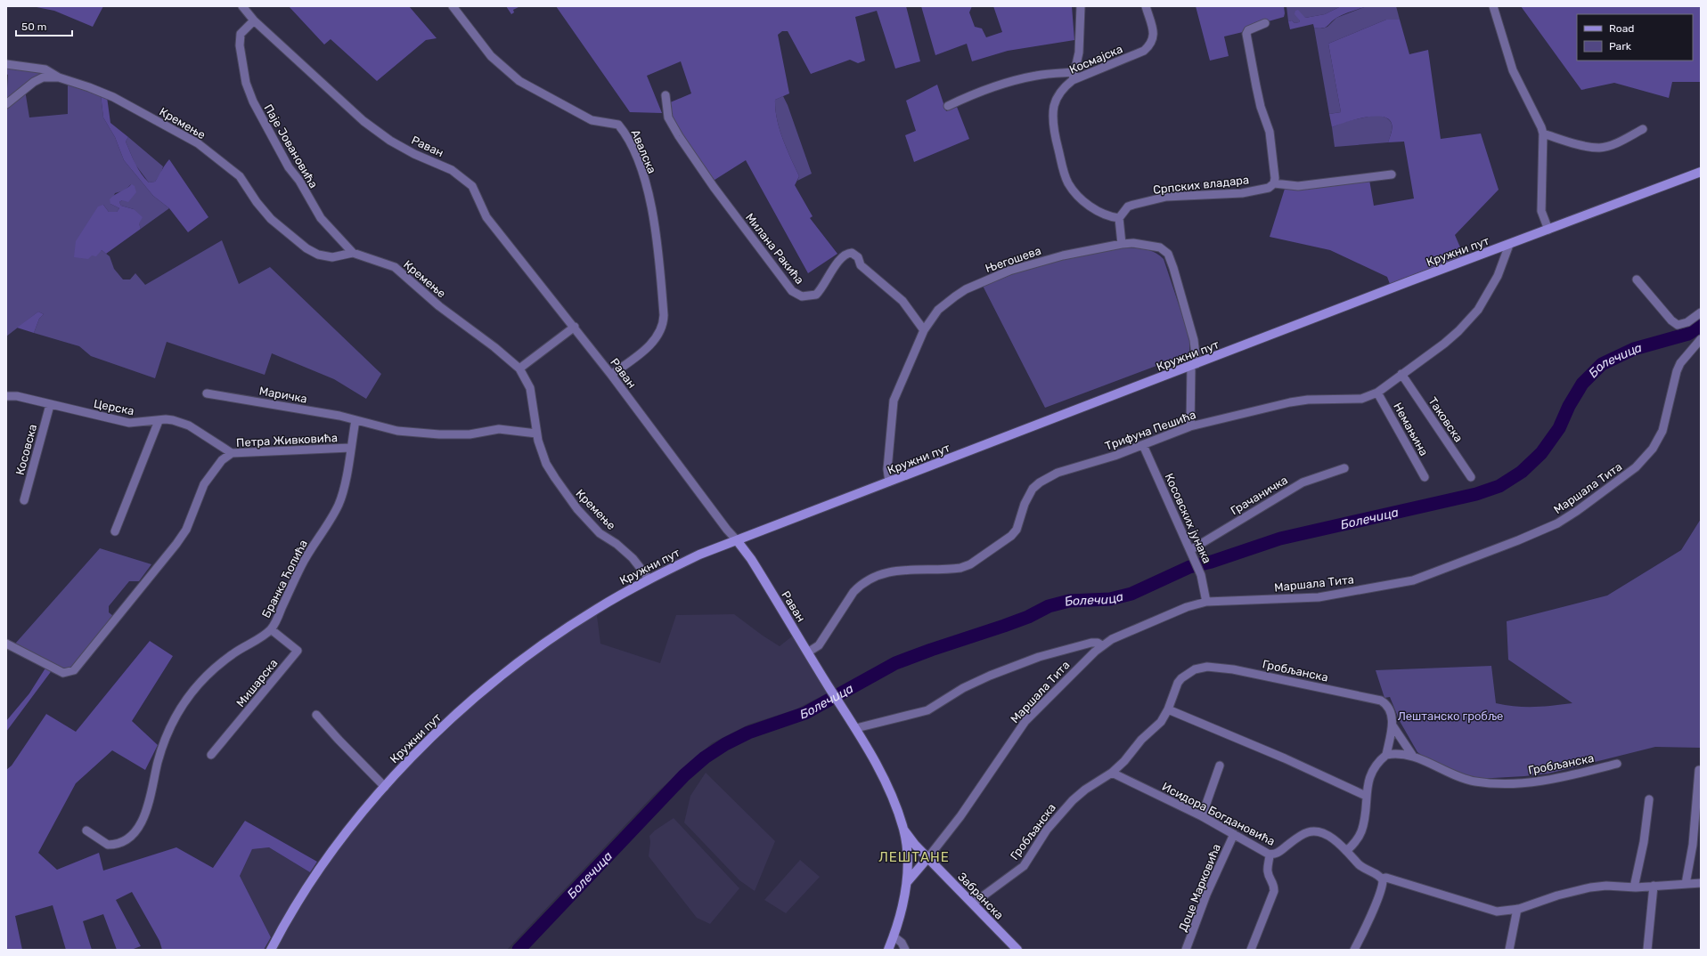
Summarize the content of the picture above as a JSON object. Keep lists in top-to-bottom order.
{
  "streets": {
    "main road": ["Раван", "Кружни пут", "Забранска"],
    "street": [
      "Космајска",
      "Кремење",
      "Паје Јовановића",
      "Авалска",
      "Српских владара",
      "Милана Ракића",
      "Његошева",
      "Маричка",
      "Церска",
      "Таковска",
      "Немањина",
      "Трифуна Пешића",
      "Петра Живковића",
      "Косовска",
      "Маршала Тита",
      "Грачаничка",
      "Косовских јунака",
      "Бранка Ћопића",
      "Гробљанска",
      "Мишарска",
      "Исидора Богдановића",
      "Доце Марковића"
    ]
  },
  "crossings": [
    ["Космајска", "Српских владара"],
    ["Кремење", "Паје Јовановића"],
    ["Кремење", "Кружни пут"],
    ["Паје Јовановића", "Раван"],
    ["Раван", "Авалска"],
    ["Раван", "Кружни пут"],
    ["Раван", "Трифуна Пешића"],
    ["Раван", "Маршала Тита"],
    ["Раван", "Забранска"],
    ["Милана Ракића", "Његошева"],
    ["Кружни пут", "Његошева"],
    ["Кружни пут", "Трифуна Пешића"],
    ["Његошева", "Трифуна Пешића"],
    ["Маричка", "Петра Живковића"],
    ["Церска", "Петра Живковића"],
    ["Церска", "Косовска"],
    ["Таковска", "Трифуна Пешића"],
    ["Немањина", "Трифуна Пешића"],
    ["Трифуна Пешића", "Косовских јунака"],
    ["Петра Живковића", "Бранка Ћопића"],
    ["Маршала Тита", "Косовских јунака"],
    ["Маршала Тита", "Забранска"],
    ["Грачаничка", "Косовских јунака"],
    ["Бранка Ћопића", "Мишарска"],
    ["Гробљанска", "Исидора Богдановића"],
    ["Гробљанска", "Забранска"],
    ["Исидора Богдановића", "Доце Марковића"]
  ],
  "districts": ["ЛЕШТАНЕ"],
  "water": ["Болечица"],
  "parks": ["Лештанско гробље"],
  "legend": ["Road", "Park"],
  "scale_bar": "50 m"
}
